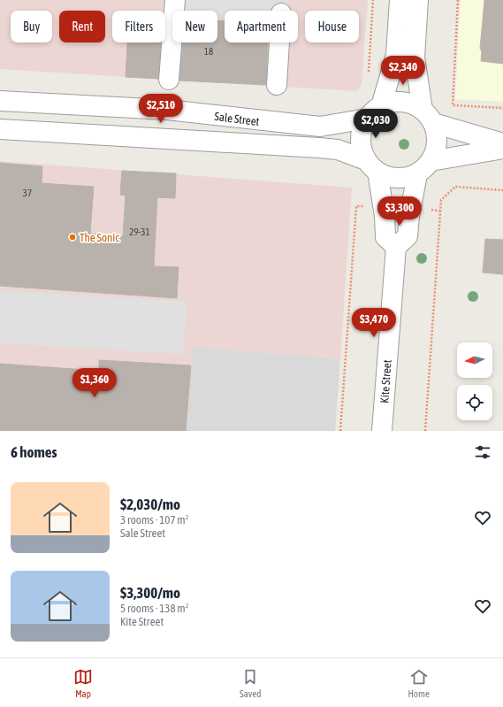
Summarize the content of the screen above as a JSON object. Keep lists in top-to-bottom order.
{
  "streets": {
    "street": ["Sale Street", "Kite Street"]
  },
  "places": ["The Sonic"],
  "house_numbers": ["18", "37", "29-31"],
  "north": "left",
  "page": {
    "chip": [
      "Buy",
      "Rent",
      "Filters",
      "New",
      "Apartment",
      "House"
    ],
    "price": [
      "$2,340",
      "$2,510",
      "$2,030",
      "$3,300",
      "$3,470",
      "$1,360"
    ],
    "heading": "6 homes",
    "list": [
      {
        "name": "$2,030/mo",
        "note": "3 rooms · 107 m² · Sale Street"
      },
      {
        "name": "$3,300/mo",
        "note": "5 rooms · 138 m² · Kite Street"
      }
    ],
    "tabs": ["Map", "Saved", "Home"]
  }
}
